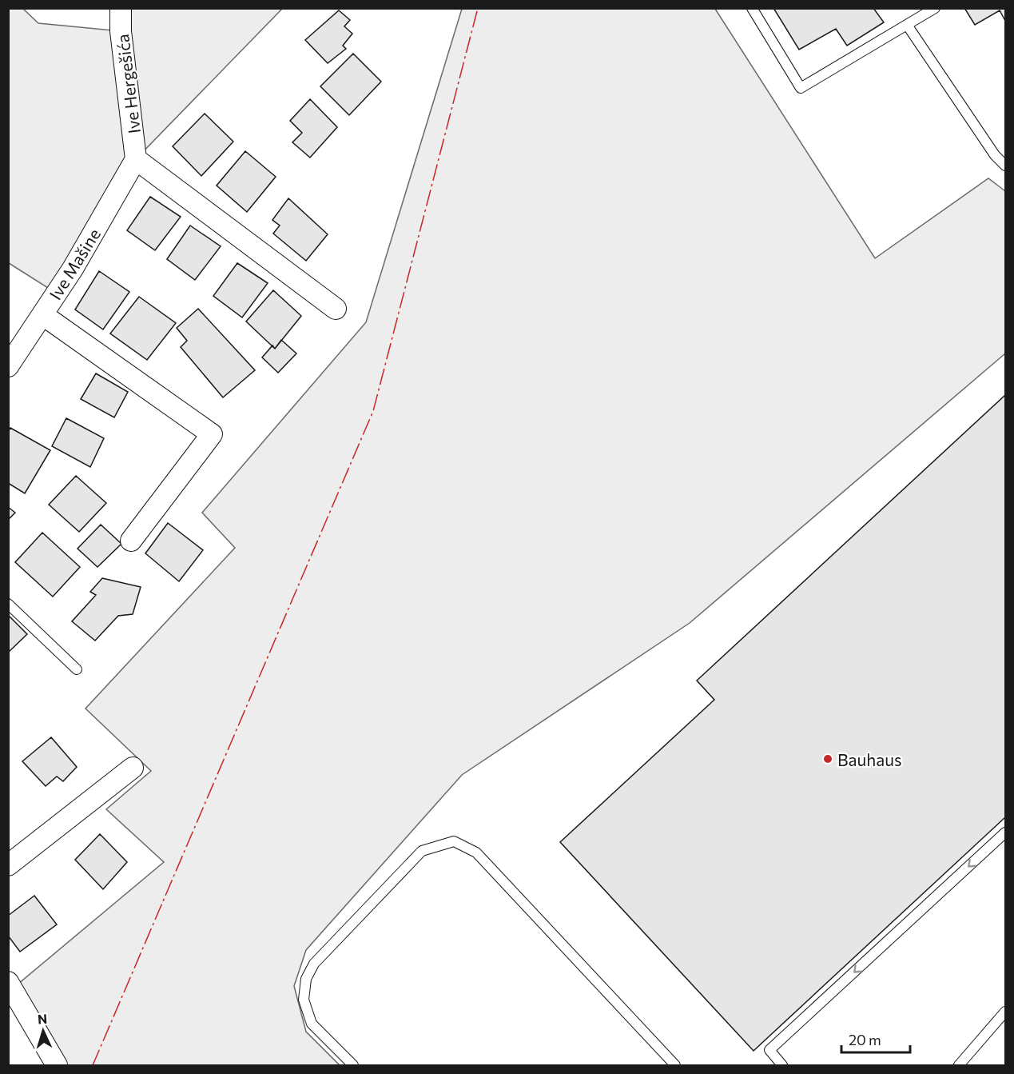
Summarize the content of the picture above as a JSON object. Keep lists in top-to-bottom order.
{
  "streets": {
    "street": ["Ive Hergešića", "Ive Mašine"]
  },
  "crossings": [
    ["Ive Hergešića", "Ive Mašine"]
  ],
  "places": ["Bauhaus"],
  "scale_bar": "20 m",
  "north": "top"
}
